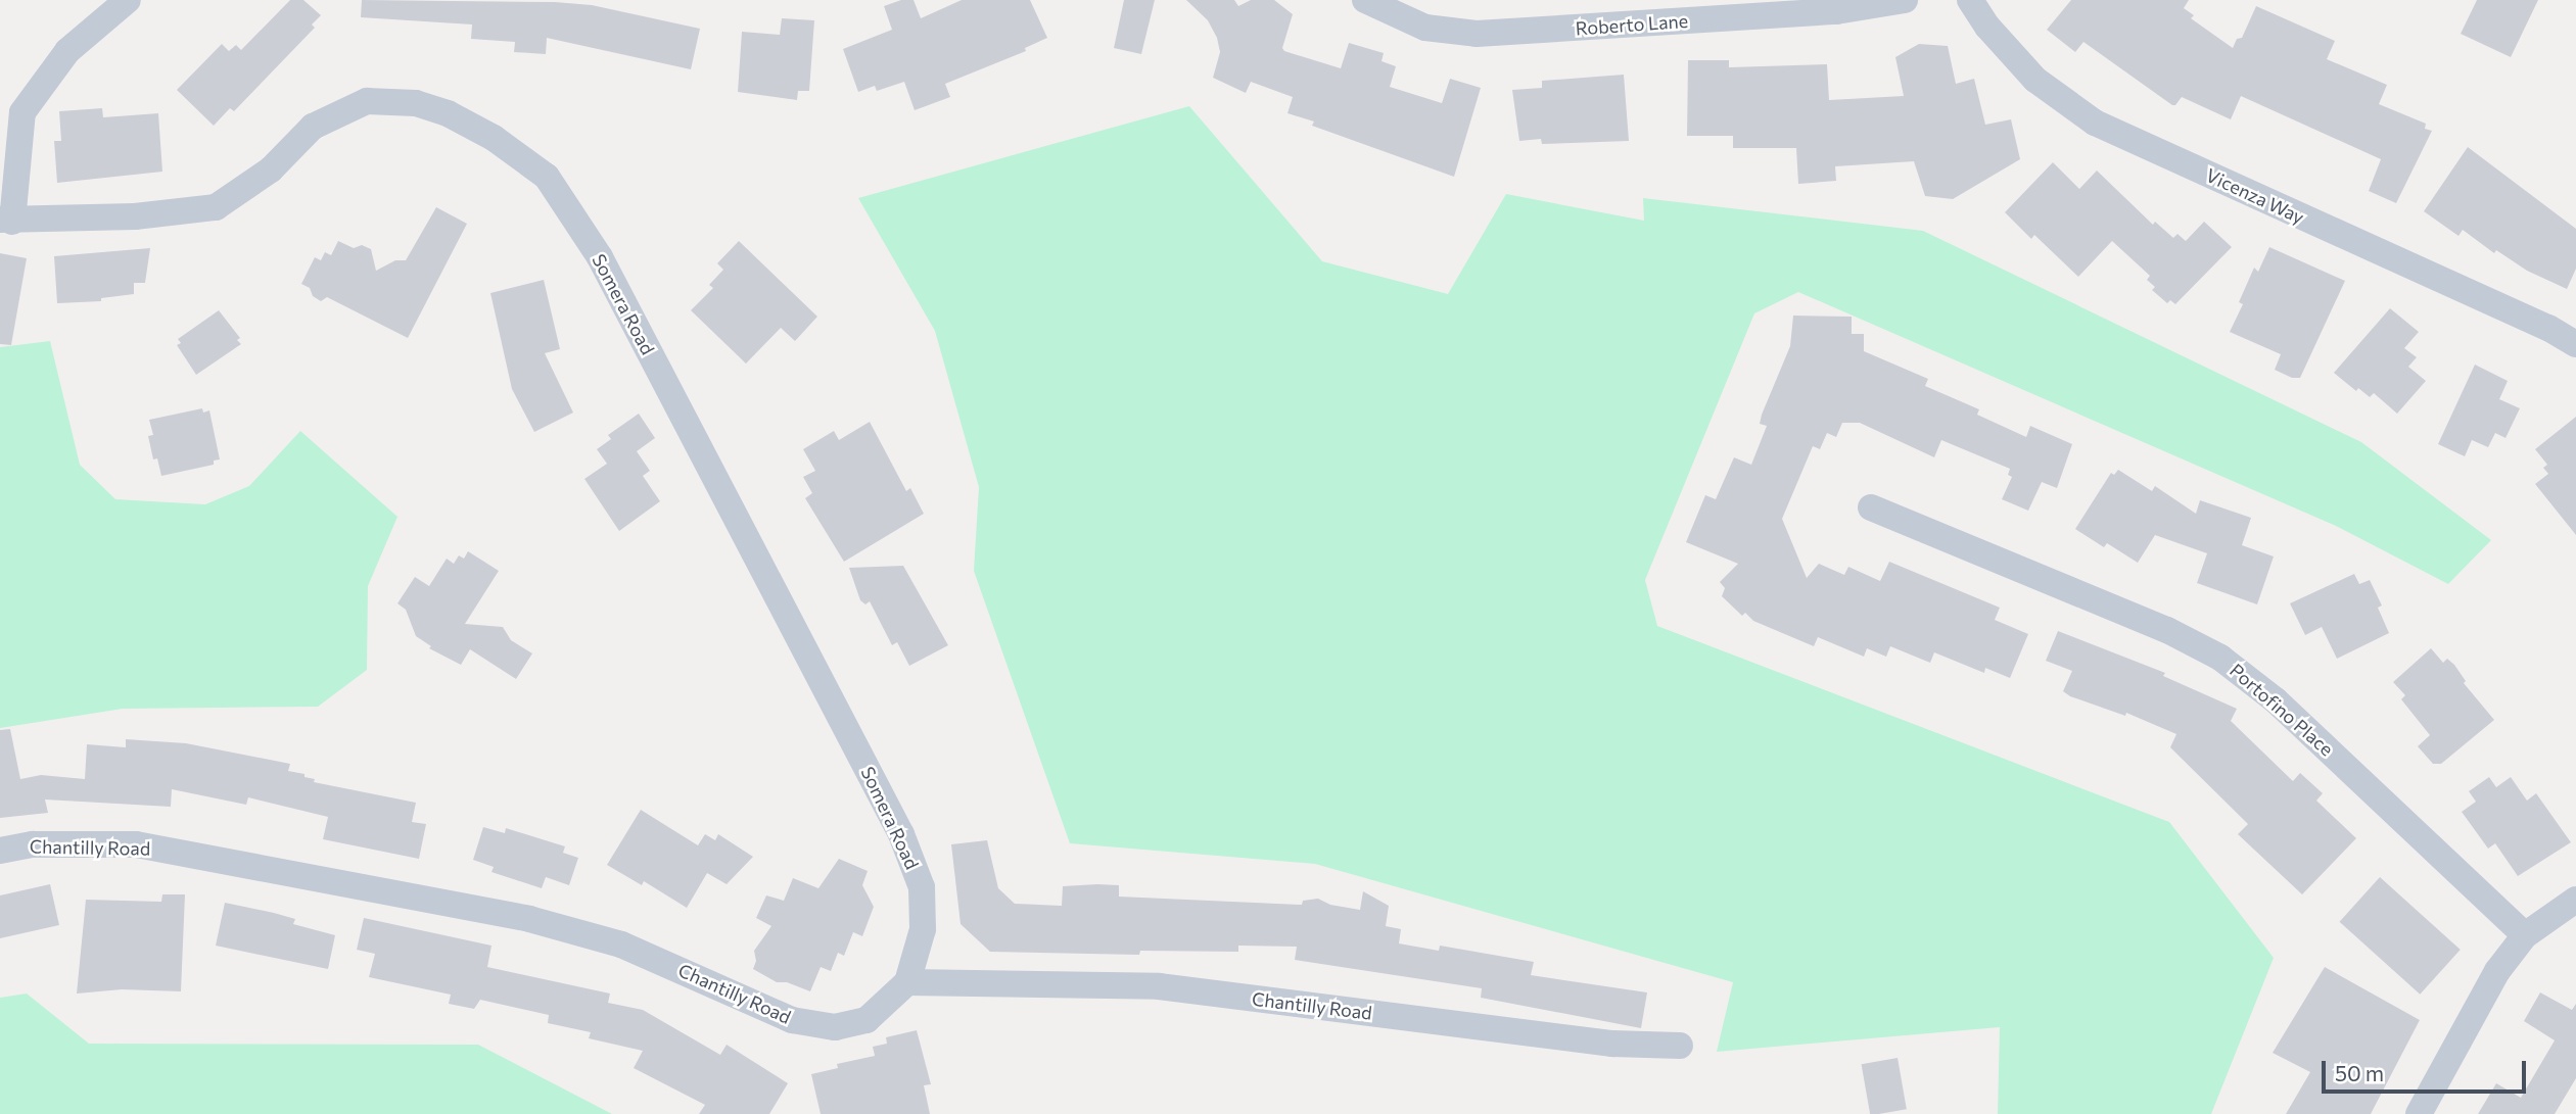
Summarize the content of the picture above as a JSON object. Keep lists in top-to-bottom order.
{
  "streets": {
    "street": [
      "Roberto Lane",
      "Vicenza Way",
      "Somera Road",
      "Portofino Place",
      "Chantilly Road"
    ]
  },
  "crossings": [
    ["Somera Road", "Chantilly Road"]
  ],
  "scale_bar": "50 m"
}
